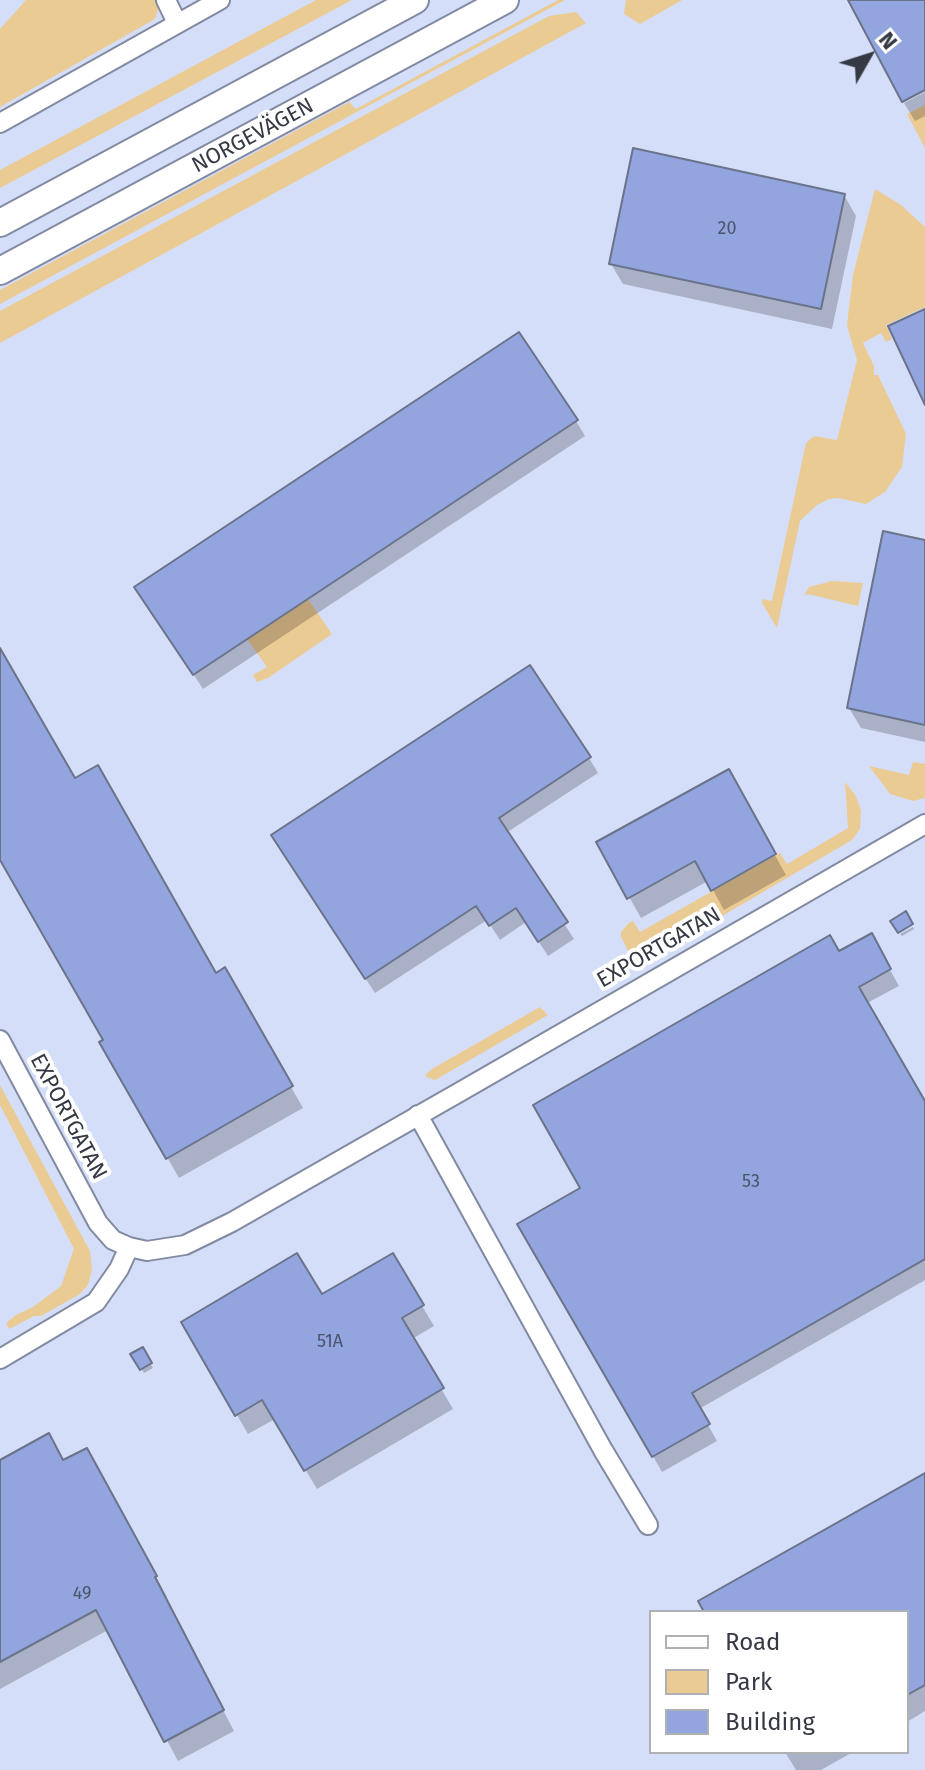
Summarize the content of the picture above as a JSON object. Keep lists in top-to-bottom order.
{
  "streets": {
    "highway": ["NORGEVÄGEN"],
    "street": ["EXPORTGATAN"]
  },
  "house_numbers": [
    "20",
    "53",
    "51A",
    "49"
  ],
  "legend": ["Road", "Park", "Building"],
  "north": "top right"
}
